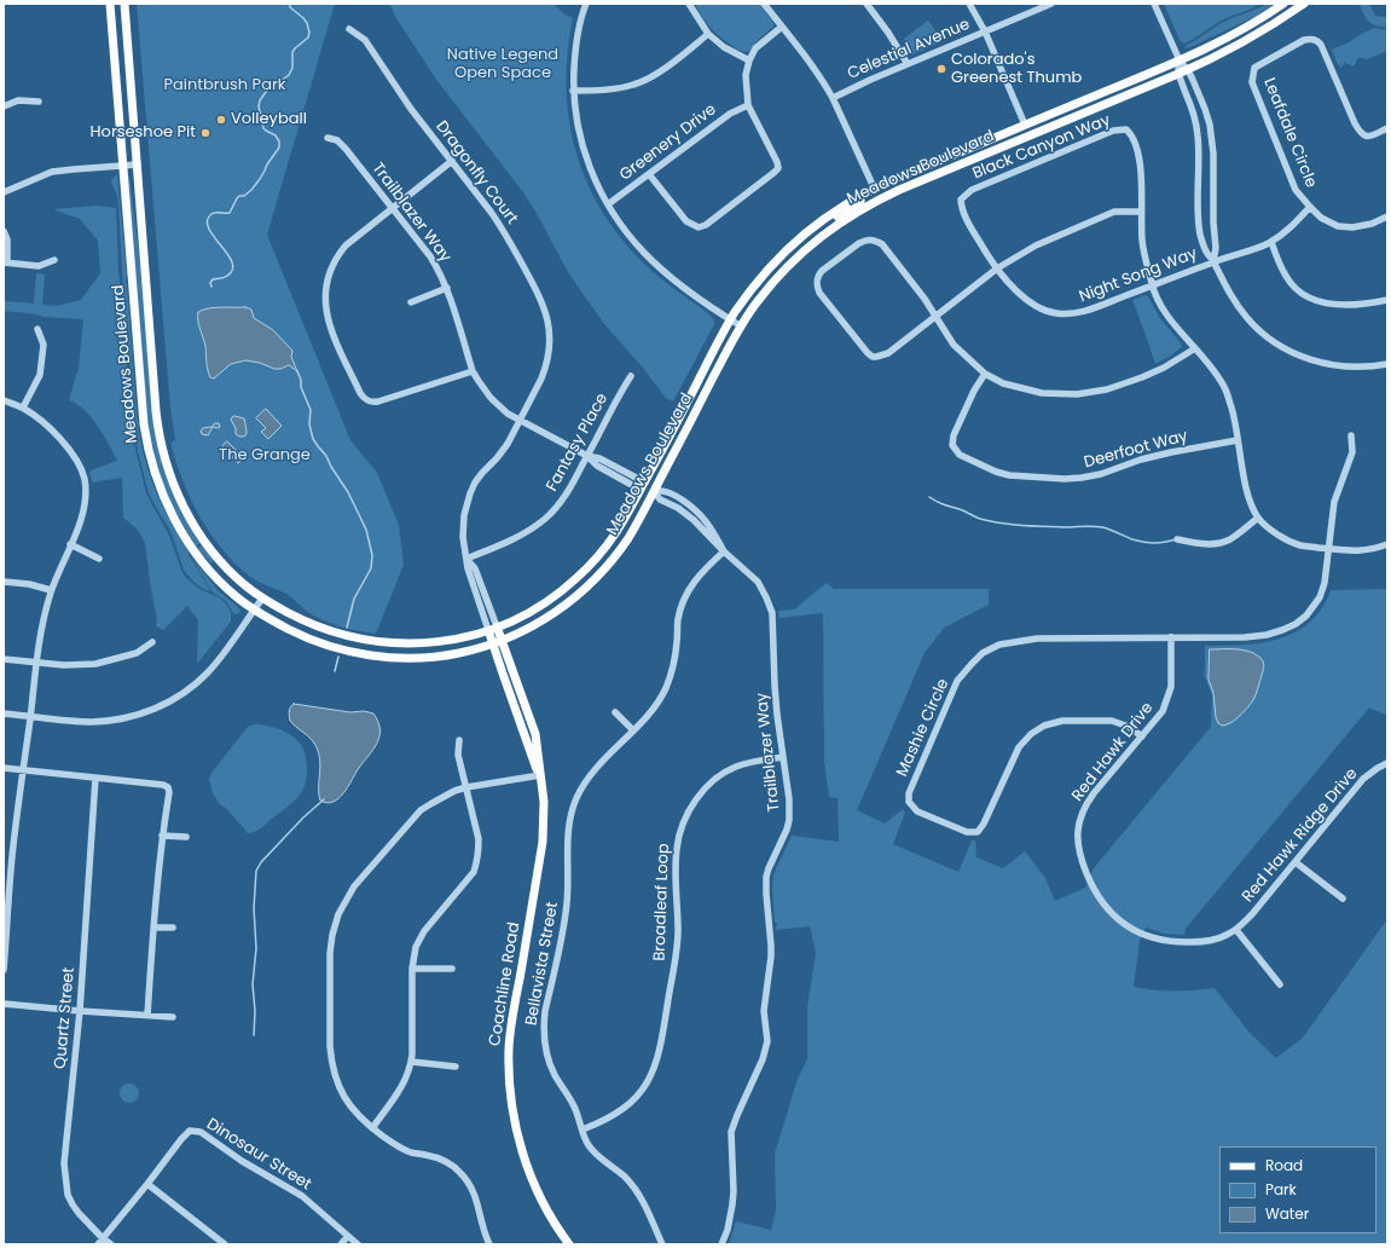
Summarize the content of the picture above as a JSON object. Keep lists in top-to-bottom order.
{
  "streets": {
    "main road": ["Meadows Boulevard", "Coachline Road"],
    "street": [
      "Celestial Avenue",
      "Leafdale Circle",
      "Greenery Drive",
      "Black Canyon Way",
      "Dragonfly Court",
      "Trailblazer Way",
      "Night Song Way",
      "Fantasy Place",
      "Deerfoot Way",
      "Mashie Circle",
      "Red Hawk Drive",
      "Red Hawk Ridge Drive",
      "Broadleaf Loop",
      "Bellavista Street",
      "Quartz Street",
      "Dinosaur Street"
    ]
  },
  "crossings": [
    ["Leafdale Circle", "Night Song Way"],
    ["Black Canyon Way", "Night Song Way"],
    ["Black Canyon Way", "Deerfoot Way"],
    ["Black Canyon Way", "Mashie Circle"],
    ["Meadows Boulevard", "Dragonfly Court"],
    ["Meadows Boulevard", "Trailblazer Way"],
    ["Meadows Boulevard", "Coachline Road"],
    ["Dragonfly Court", "Trailblazer Way"],
    ["Dragonfly Court", "Fantasy Place"],
    ["Dragonfly Court", "Coachline Road"],
    ["Trailblazer Way", "Fantasy Place"],
    ["Trailblazer Way", "Broadleaf Loop"],
    ["Trailblazer Way", "Bellavista Street"],
    ["Mashie Circle", "Red Hawk Drive"],
    ["Red Hawk Drive", "Red Hawk Ridge Drive"],
    ["Broadleaf Loop", "Bellavista Street"],
    ["Quartz Street", "Dinosaur Street"]
  ],
  "parks": ["Native Legend Open Space", "Paintbrush Park", "The Grange"],
  "places": ["Colorado's Greenest Thumb", "Volleyball", "Horseshoe Pit"],
  "legend": ["Road", "Park", "Water"]
}
